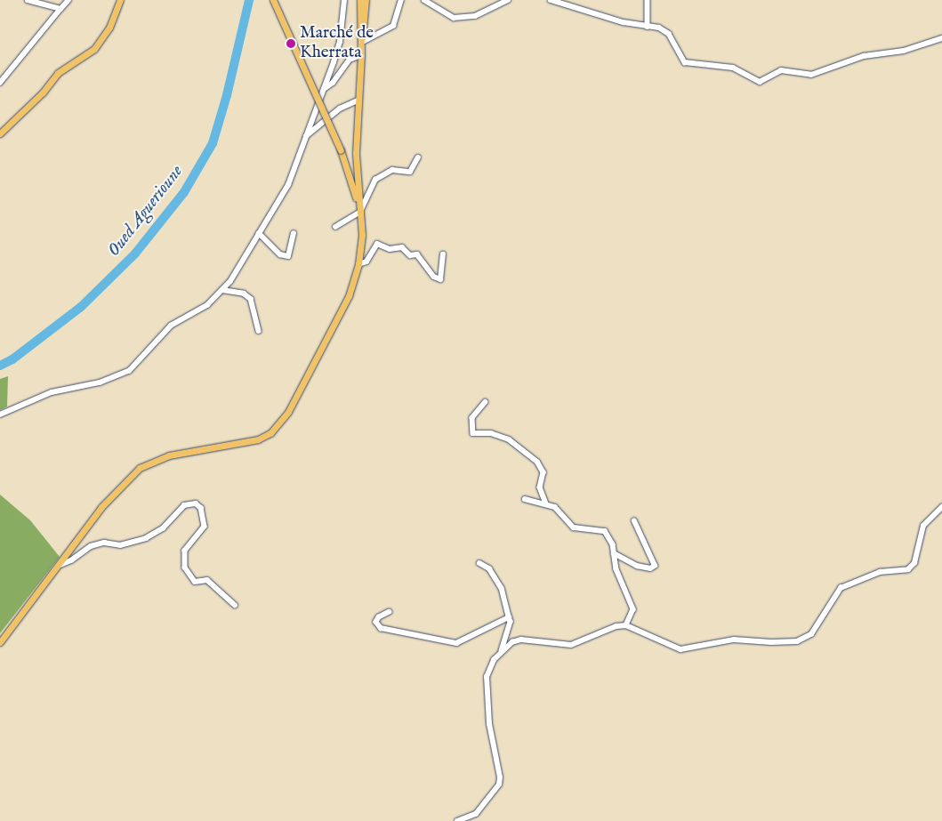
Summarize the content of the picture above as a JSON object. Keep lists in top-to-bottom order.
{
  "water": ["Oued Aguerioune"],
  "places": ["Marché de Kherrata"]
}
